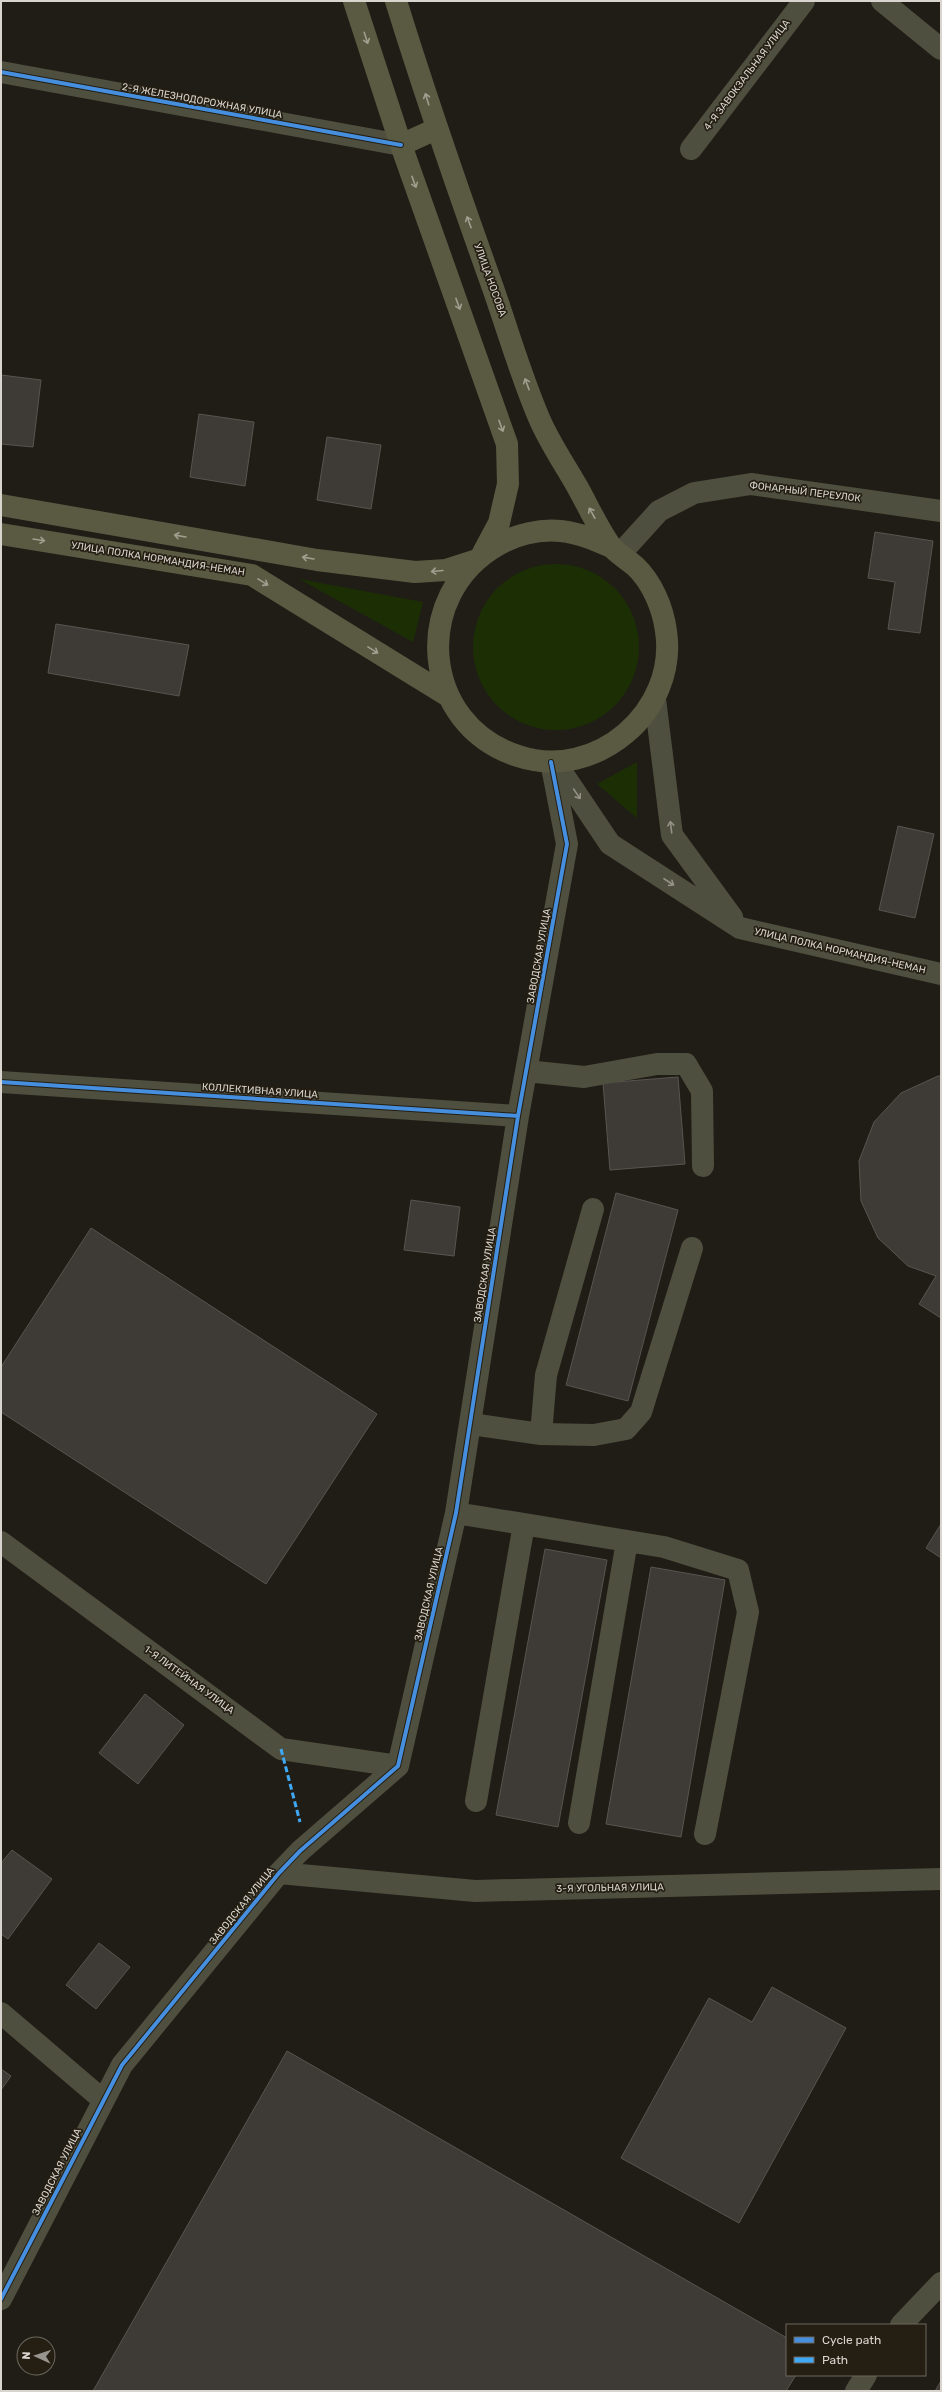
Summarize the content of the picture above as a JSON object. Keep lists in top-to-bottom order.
{
  "streets": {
    "main road": ["УЛИЦА НОСОВА", "УЛИЦА ПОЛКА НОРМАНДИЯ-НЕМАН"],
    "street": [
      "4-Я ЗАВОКЗАЛЬНАЯ УЛИЦА",
      "2-Я ЖЕЛЕЗНОДОРОЖНАЯ УЛИЦА",
      "ФОНАРНЫЙ ПЕРЕУЛОК",
      "ЗАВОДСКАЯ УЛИЦА",
      "КОЛЛЕКТИВНАЯ УЛИЦА",
      "1-Я ЛИТЕЙНАЯ УЛИЦА",
      "3-Я УГОЛЬНАЯ УЛИЦА"
    ]
  },
  "crossings": [
    ["УЛИЦА НОСОВА", "ФОНАРНЫЙ ПЕРЕУЛОК"],
    ["УЛИЦА ПОЛКА НОРМАНДИЯ-НЕМАН", "ЗАВОДСКАЯ УЛИЦА"],
    ["ЗАВОДСКАЯ УЛИЦА", "КОЛЛЕКТИВНАЯ УЛИЦА"],
    ["ЗАВОДСКАЯ УЛИЦА", "1-Я ЛИТЕЙНАЯ УЛИЦА"],
    ["ЗАВОДСКАЯ УЛИЦА", "3-Я УГОЛЬНАЯ УЛИЦА"]
  ],
  "legend": ["Cycle path", "Path"],
  "north": "left"
}
